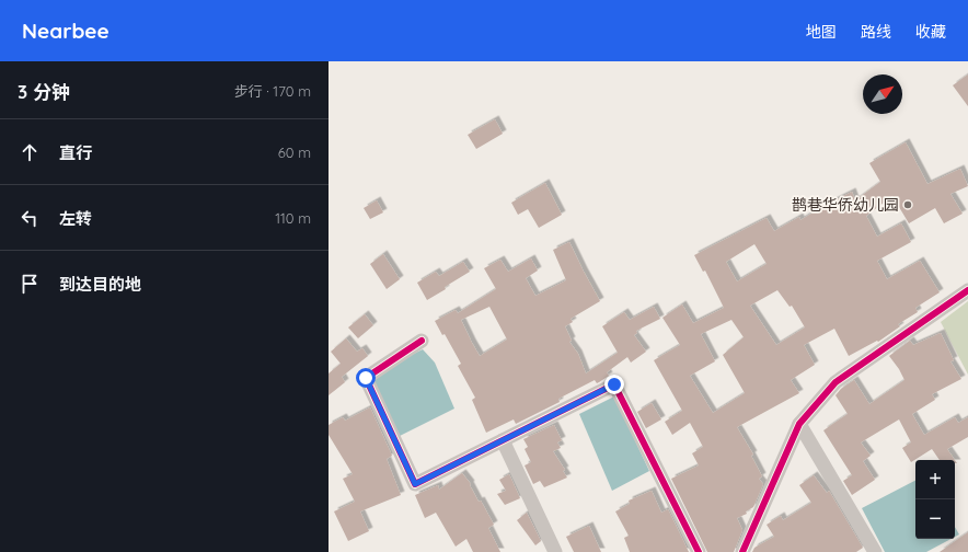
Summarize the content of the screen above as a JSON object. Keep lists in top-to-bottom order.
{
  "places": ["鹊巷华侨幼儿园"],
  "north": "top right",
  "page": {
    "header": "Nearbee",
    "nav": ["地图", "路线", "收藏"],
    "heading": ["3 分钟", "步行 · 170 m"],
    "list": [
      ["直行", "60 m"],
      ["左转", "110 m"],
      "到达目的地"
    ],
    "map_buttons": ["+", "−"]
  }
}
